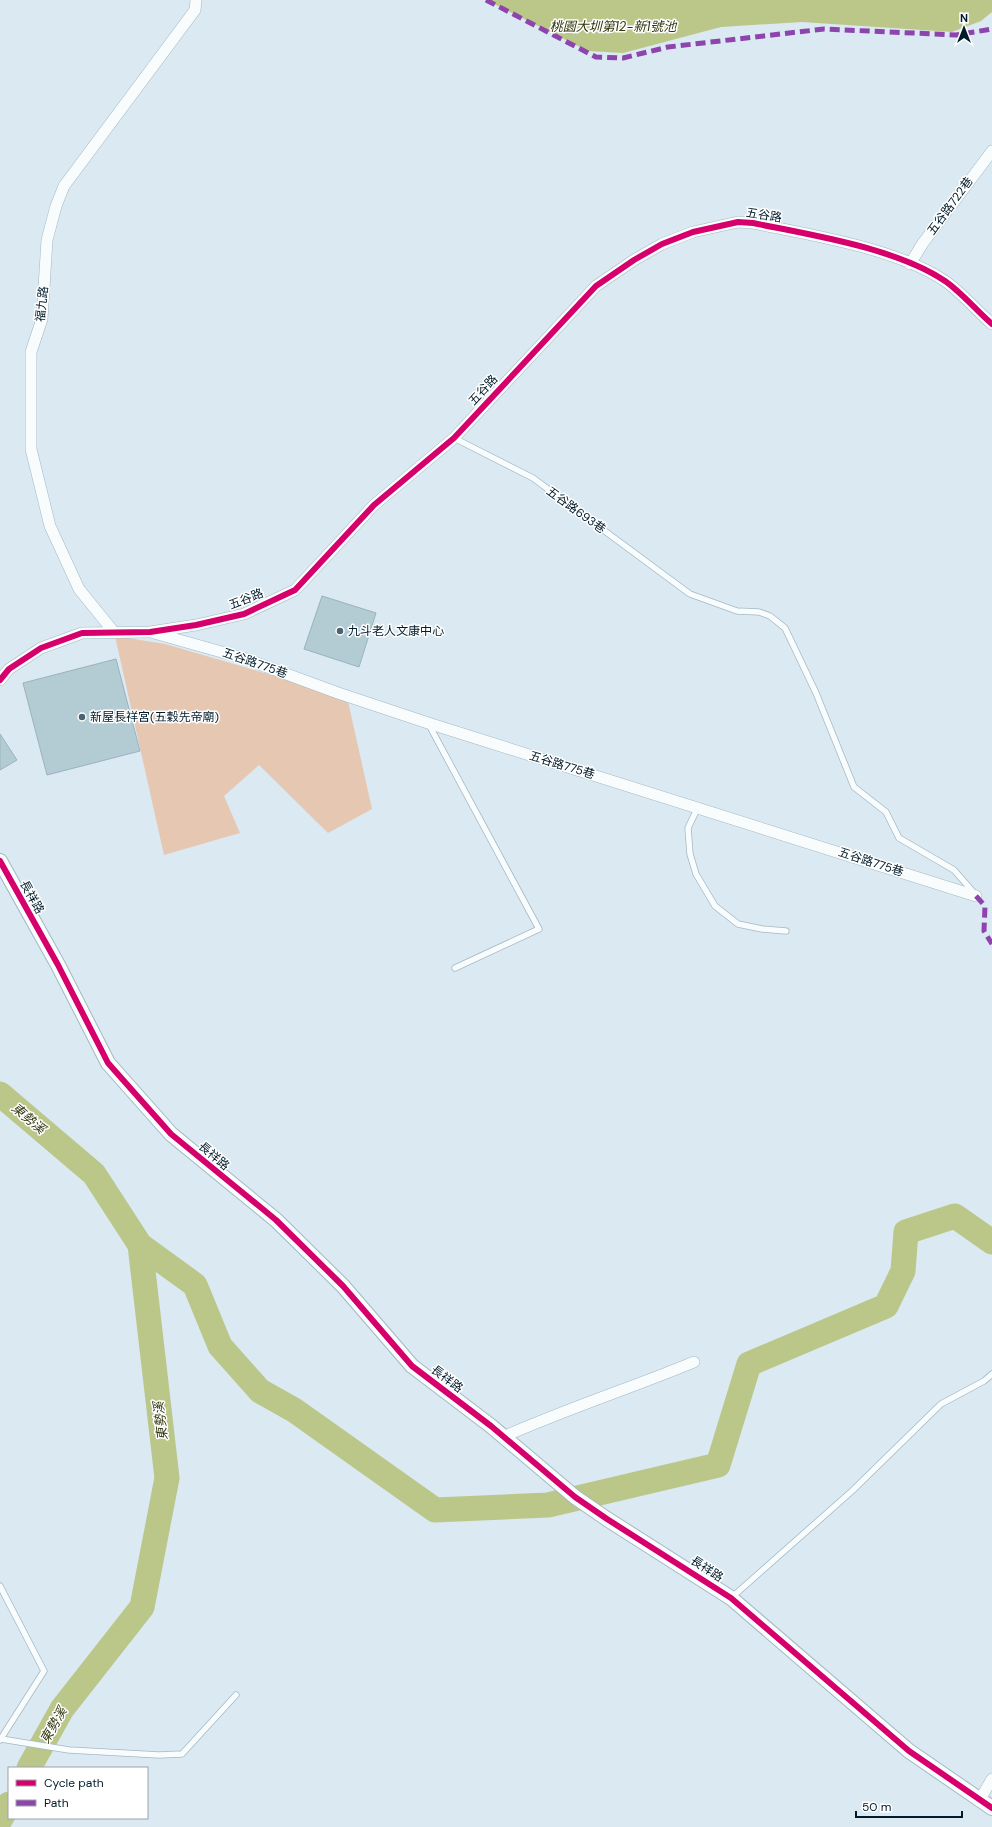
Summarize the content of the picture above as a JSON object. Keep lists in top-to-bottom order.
{
  "streets": {
    "street": [
      "五谷路722巷",
      "五谷路",
      "福九路",
      "五谷路775巷",
      "長祥路"
    ],
    "lane": ["五谷路693巷"]
  },
  "crossings": [
    ["五谷路722巷", "五谷路"],
    ["五谷路", "福九路"],
    ["五谷路", "五谷路693巷"],
    ["五谷路", "五谷路775巷"],
    ["五谷路693巷", "五谷路775巷"]
  ],
  "water": ["桃園大圳第12-新1號池", "東勢溪"],
  "places": ["九斗老人文康中心", "新屋長祥宮(五穀先帝廟)"],
  "legend": ["Cycle path", "Path"],
  "scale_bar": "50 m",
  "north": "top"
}
